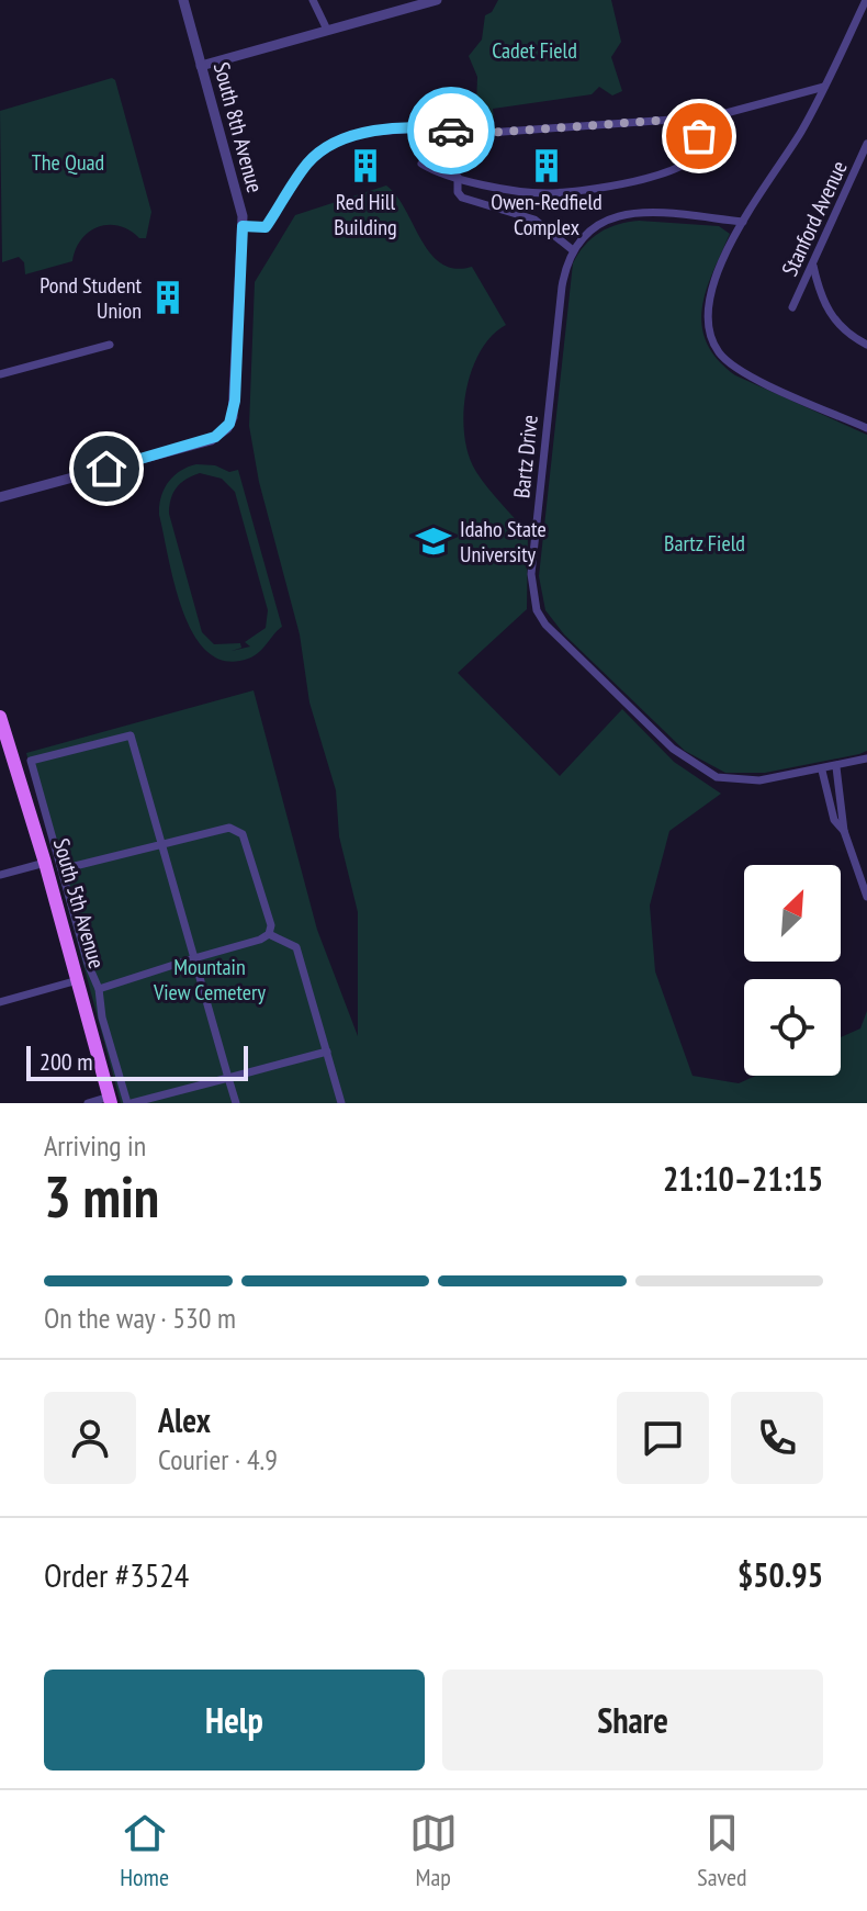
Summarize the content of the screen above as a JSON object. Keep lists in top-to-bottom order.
{
  "streets": {
    "main road": ["South 5th Avenue"],
    "street": ["South 8th Avenue", "Stanford Avenue", "Bartz Drive"]
  },
  "parks": [
    "Cadet Field",
    "The Quad",
    "Bartz Field",
    "Mountain View Cemetery"
  ],
  "places": {
    "building": ["Red Hill Building", "Owen-Redfield Complex", "Pond Student Union"],
    "school or university": ["Idaho State University"]
  },
  "scale_bar": "200 m",
  "north": "top right",
  "page": {
    "scale": "200 m",
    "heading": ["3 min", "Arriving in", "21:10–21:15"],
    "panel": [
      "Alex",
      "Courier · 4.9",
      "Order #3524",
      "$50.95"
    ],
    "bar": "On the way · 530 m",
    "buttons": ["Help", "Share"],
    "tabs": ["Home", "Map", "Saved"]
  }
}
